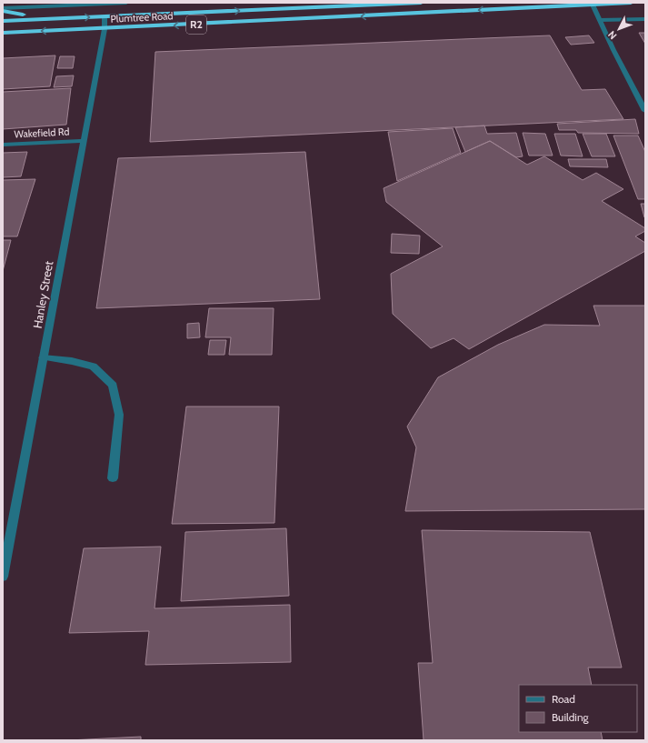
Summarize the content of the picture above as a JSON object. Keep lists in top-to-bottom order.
{
  "streets": {
    "highway": ["Plumtree Road", "R2"],
    "street": ["Wakefield Rd", "Hanley Street"]
  },
  "crossings": [
    ["Plumtree Road", "Hanley Street"],
    ["Wakefield Rd", "Hanley Street"]
  ],
  "legend": ["Road", "Building"],
  "north": "bottom left"
}
